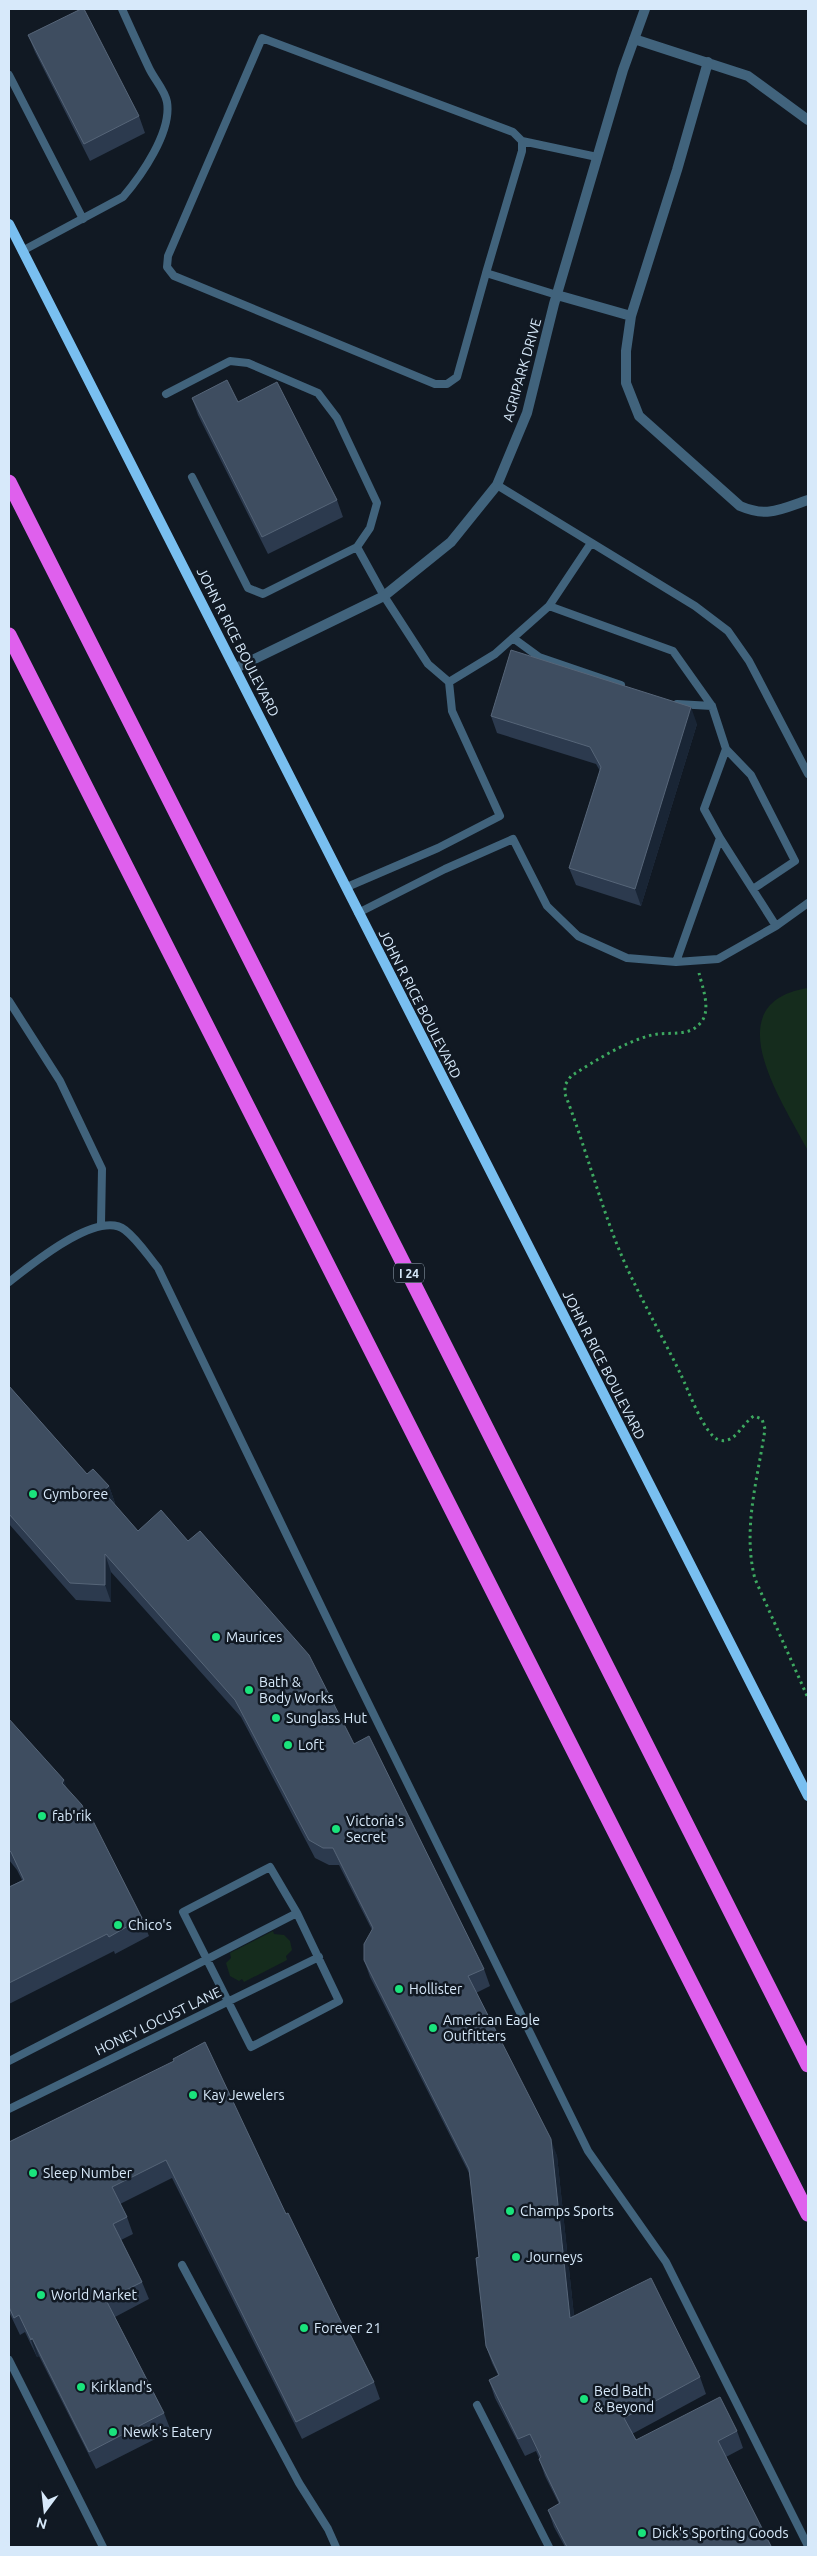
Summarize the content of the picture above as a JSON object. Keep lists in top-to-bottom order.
{
  "streets": {
    "highway": ["I 24"],
    "street": ["AGRIPARK DRIVE", "JOHN R RICE BOULEVARD"],
    "lane": ["HONEY LOCUST LANE"]
  },
  "crossings": [
    ["AGRIPARK DRIVE", "JOHN R RICE BOULEVARD"]
  ],
  "places": [
    "Gymboree",
    "Maurices",
    "Bath & Body Works",
    "Sunglass Hut",
    "Loft",
    "fab'rik",
    "Victoria's Secret",
    "Chico's",
    "Hollister",
    "American Eagle Outfitters",
    "Kay Jewelers",
    "Sleep Number",
    "Champs Sports",
    "Journeys",
    "World Market",
    "Forever 21",
    "Kirkland's",
    "Bed Bath & Beyond",
    "Newk's Eatery",
    "Dick's Sporting Goods"
  ],
  "north": "bottom"
}
